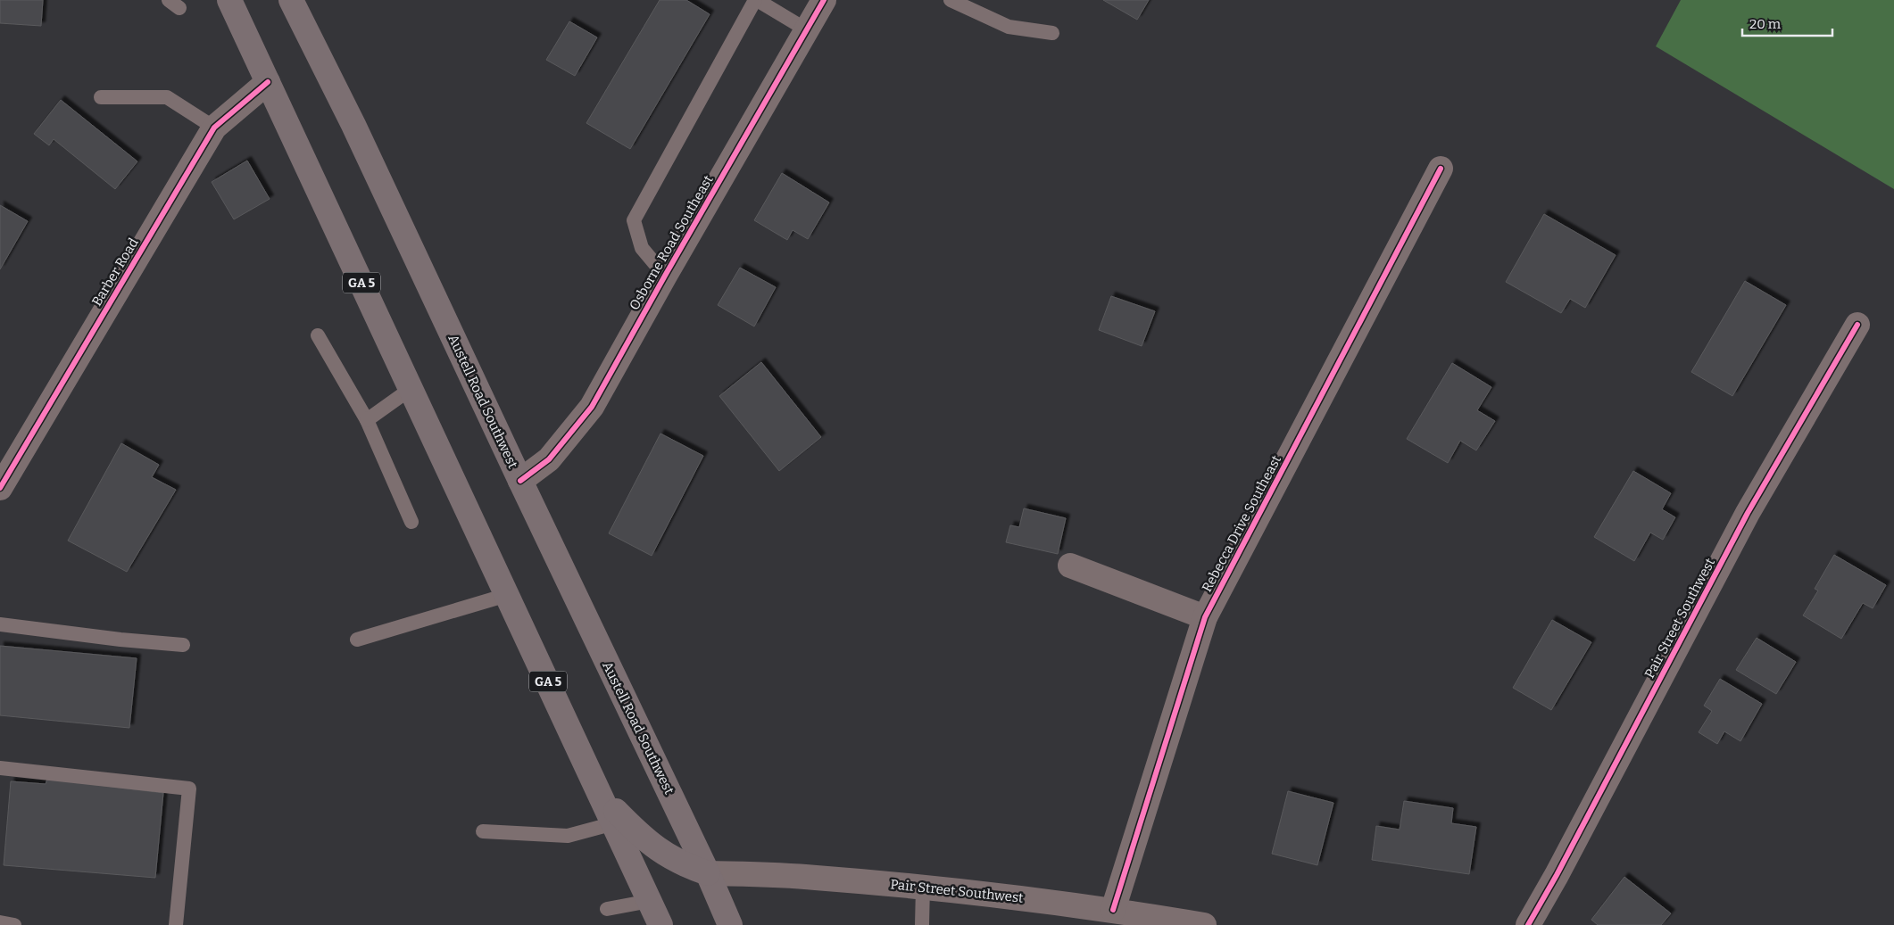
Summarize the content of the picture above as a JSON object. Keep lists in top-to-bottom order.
{
  "streets": {
    "main road": ["GA 5", "Austell Road Southwest"],
    "street": [
      "Osborne Road Southeast",
      "Barber Road",
      "Rebecca Drive Southeast",
      "Pair Street Southwest"
    ]
  },
  "crossings": [
    ["Osborne Road Southeast", "Austell Road Southwest"],
    ["Barber Road", "GA 5"],
    ["Austell Road Southwest", "Pair Street Southwest"],
    ["Rebecca Drive Southeast", "Pair Street Southwest"]
  ],
  "scale_bar": "20 m"
}
